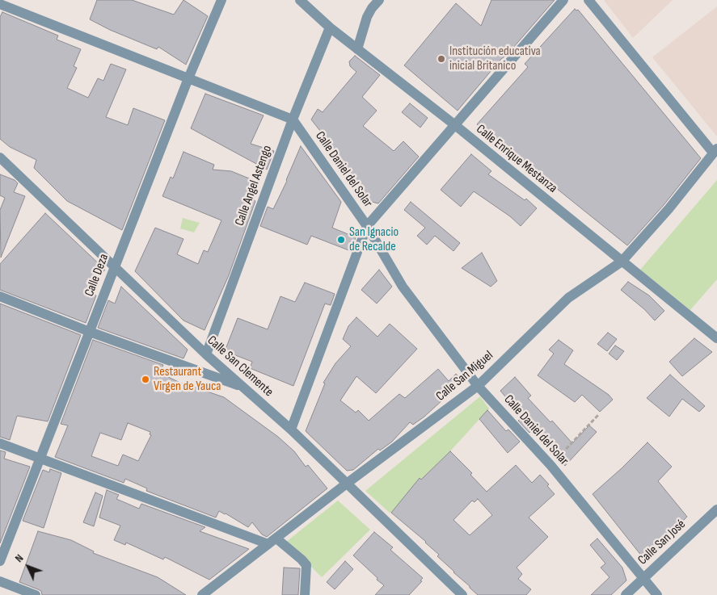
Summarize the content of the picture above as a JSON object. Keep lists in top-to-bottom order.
{
  "streets": {
    "street": [
      "Calle Enrique Mestanza",
      "Calle Daniel del Solar",
      "Calle Angel Astengo",
      "Calle Deza",
      "Calle San Clemente",
      "Calle San Miguel",
      "Calle San José"
    ]
  },
  "crossings": [
    ["Calle Enrique Mestanza", "Calle Angel Astengo"],
    ["Calle Enrique Mestanza", "Calle San Miguel"],
    ["Calle Daniel del Solar", "Calle Angel Astengo"],
    ["Calle Daniel del Solar", "Calle San Miguel"],
    ["Calle Daniel del Solar", "Calle San José"],
    ["Calle Angel Astengo", "Calle San Clemente"],
    ["Calle Deza", "Calle San Clemente"],
    ["Calle San Clemente", "Calle San Miguel"]
  ],
  "places": ["Institución educativa inicial Britanico", "San Ignacio de Recalde", "Restaurant Virgen de Yauca"],
  "north": "top left"
}
